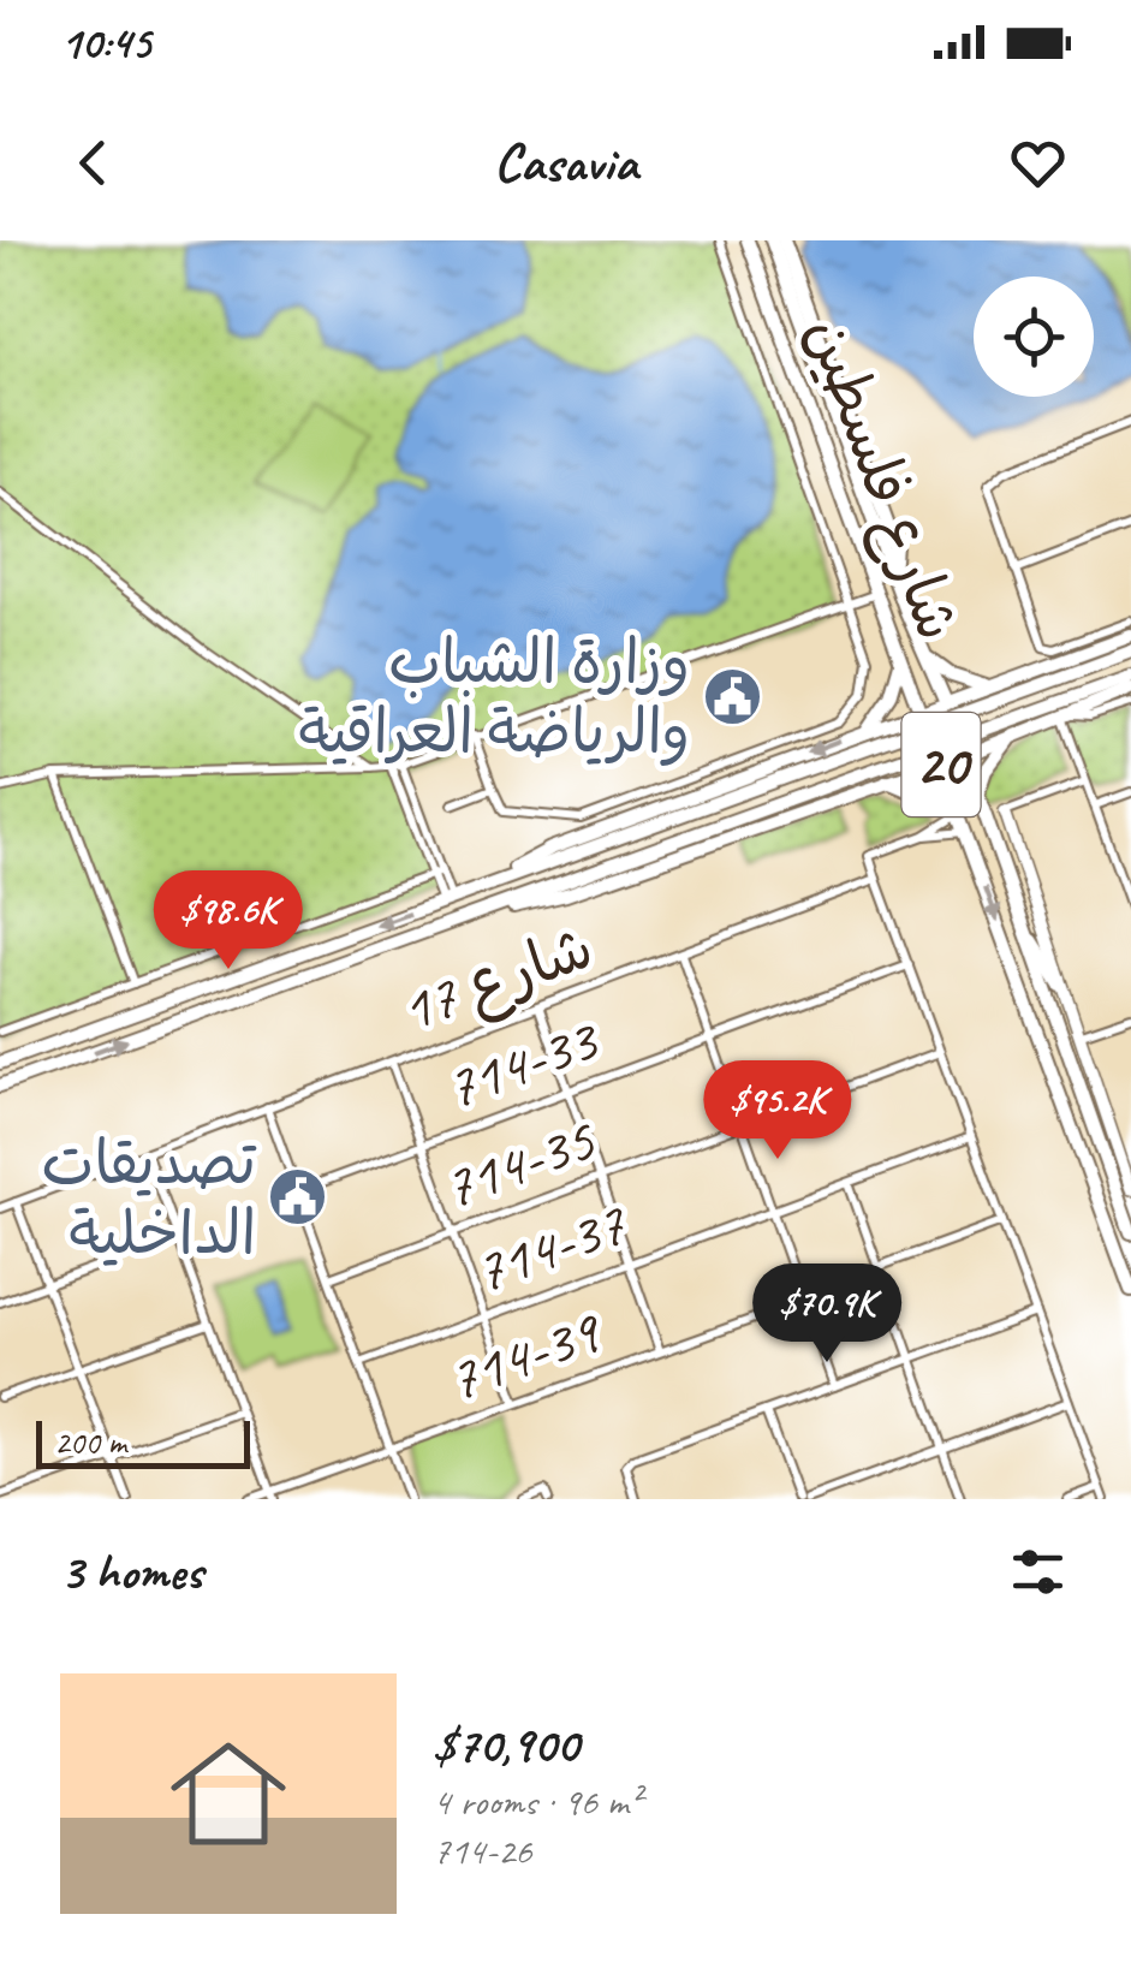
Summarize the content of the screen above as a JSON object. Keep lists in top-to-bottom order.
{
  "streets": {
    "main road": ["شارع فلسطين", "20"],
    "street": [
      "شارع 17",
      "714-33",
      "714-35",
      "714-37",
      "714-39"
    ]
  },
  "places": {
    "public building": ["وزارة الشباب والرياضة العراقية", "تصديقات الداخلية"]
  },
  "scale_bar": "200 m",
  "page": {
    "status": "10:45",
    "header": "Casavia",
    "price": ["$98.6K", "$95.2K", "$70.9K"],
    "scale": "200 m",
    "heading": "3 homes",
    "list": [
      {
        "name": "$70,900",
        "note": "4 rooms · 96 m² · 714-26"
      }
    ]
  }
}
